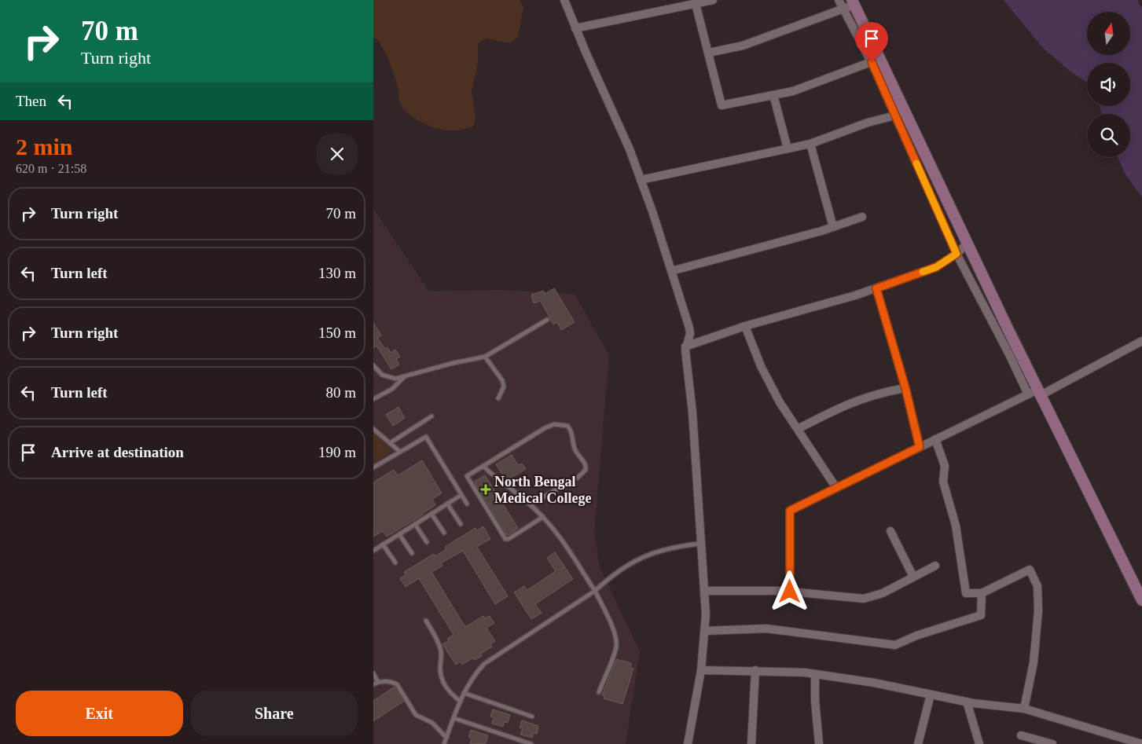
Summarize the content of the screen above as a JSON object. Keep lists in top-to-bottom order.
{
  "places": {
    "health": ["North Bengal Medical College"]
  },
  "north": "top",
  "page": {
    "turn": ["70 m", "Turn right"],
    "then": "Then",
    "heading": ["2 min", "620 m · 21:58"],
    "list": [
      {
        "name": "Turn right",
        "value": "70 m"
      },
      {
        "name": "Turn left",
        "value": "130 m"
      },
      {
        "name": "Turn right",
        "value": "150 m"
      },
      {
        "name": "Turn left",
        "value": "80 m"
      },
      {
        "name": "Arrive at destination",
        "value": "190 m"
      }
    ],
    "buttons": ["Exit", "Share"]
  }
}
